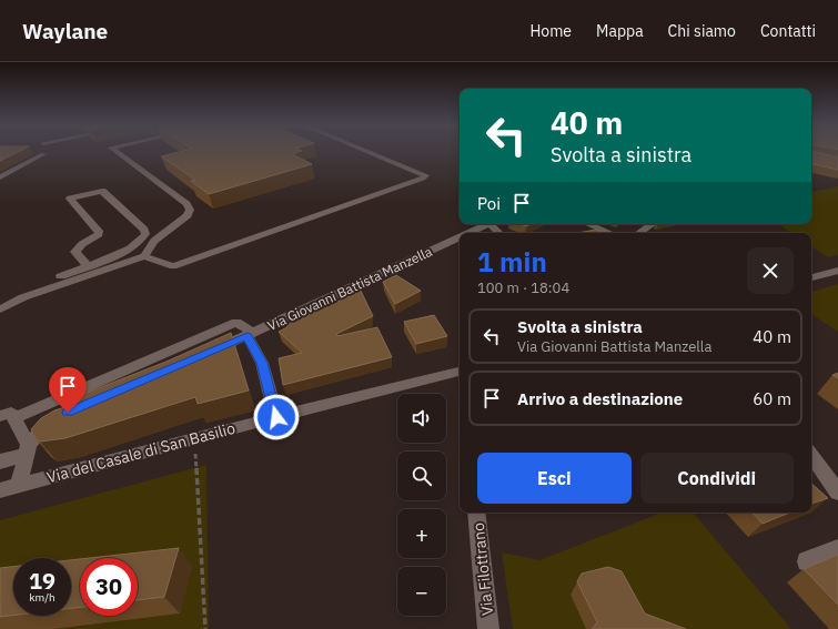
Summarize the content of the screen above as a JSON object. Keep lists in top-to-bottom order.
{
  "streets": {
    "street": ["Via Giovanni Battista Manzella", "Via del Casale di San Basilio", "Via Filottrano"]
  },
  "page": {
    "header": "Waylane",
    "nav": [
      "Home",
      "Mappa",
      "Chi siamo",
      "Contatti"
    ],
    "turn": ["40 m", "Svolta a sinistra"],
    "then": "Poi",
    "heading": ["1 min", "100 m · 18:04"],
    "list": [
      {
        "name": "Svolta a sinistra",
        "note": "Via Giovanni Battista Manzella",
        "value": "40 m"
      },
      {
        "name": "Arrivo a destinazione",
        "value": "60 m"
      }
    ],
    "map_buttons": ["+", "−"],
    "buttons": ["Esci", "Condividi"],
    "speed": "19 km/h",
    "limit": "30"
  }
}
